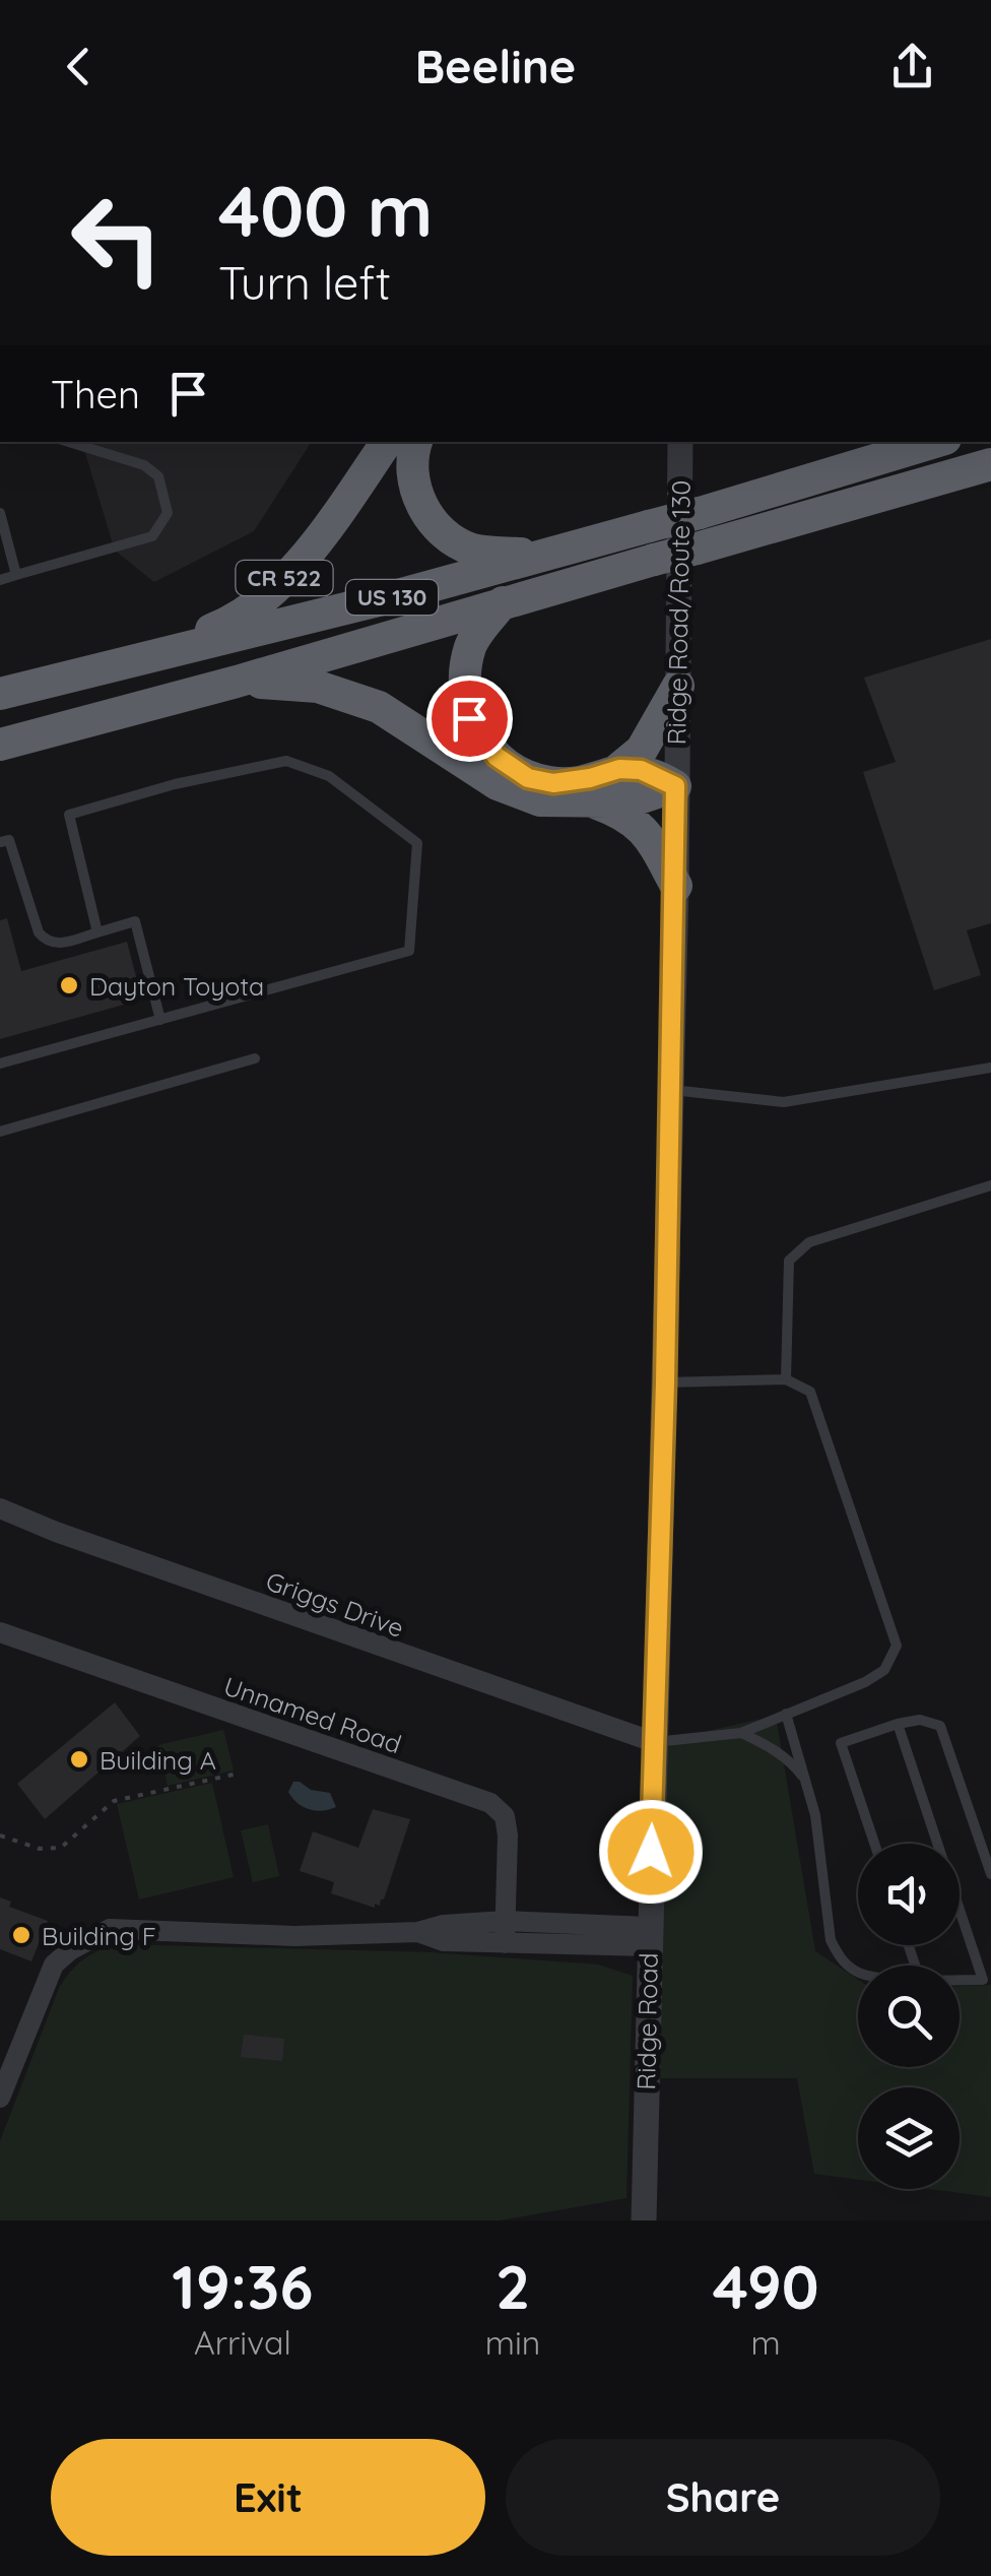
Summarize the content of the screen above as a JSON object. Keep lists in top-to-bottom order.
{
  "streets": {
    "highway": ["CR 522", "US 130"],
    "street": [
      "Ridge Road/Route 130",
      "Griggs Drive",
      "Unnamed Road",
      "Ridge Road"
    ]
  },
  "crossings": [
    ["CR 522", "US 130"],
    ["Ridge Road/Route 130", "Ridge Road"],
    ["Griggs Drive", "Ridge Road"]
  ],
  "places": ["Dayton Toyota", "Building A", "Building F"],
  "page": {
    "header": "Beeline",
    "turn": ["400 m", "Turn left"],
    "then": "Then",
    "eta": [
      "19:36",
      "Arrival",
      "2",
      "min",
      "490",
      "m"
    ],
    "buttons": ["Exit", "Share"]
  }
}
